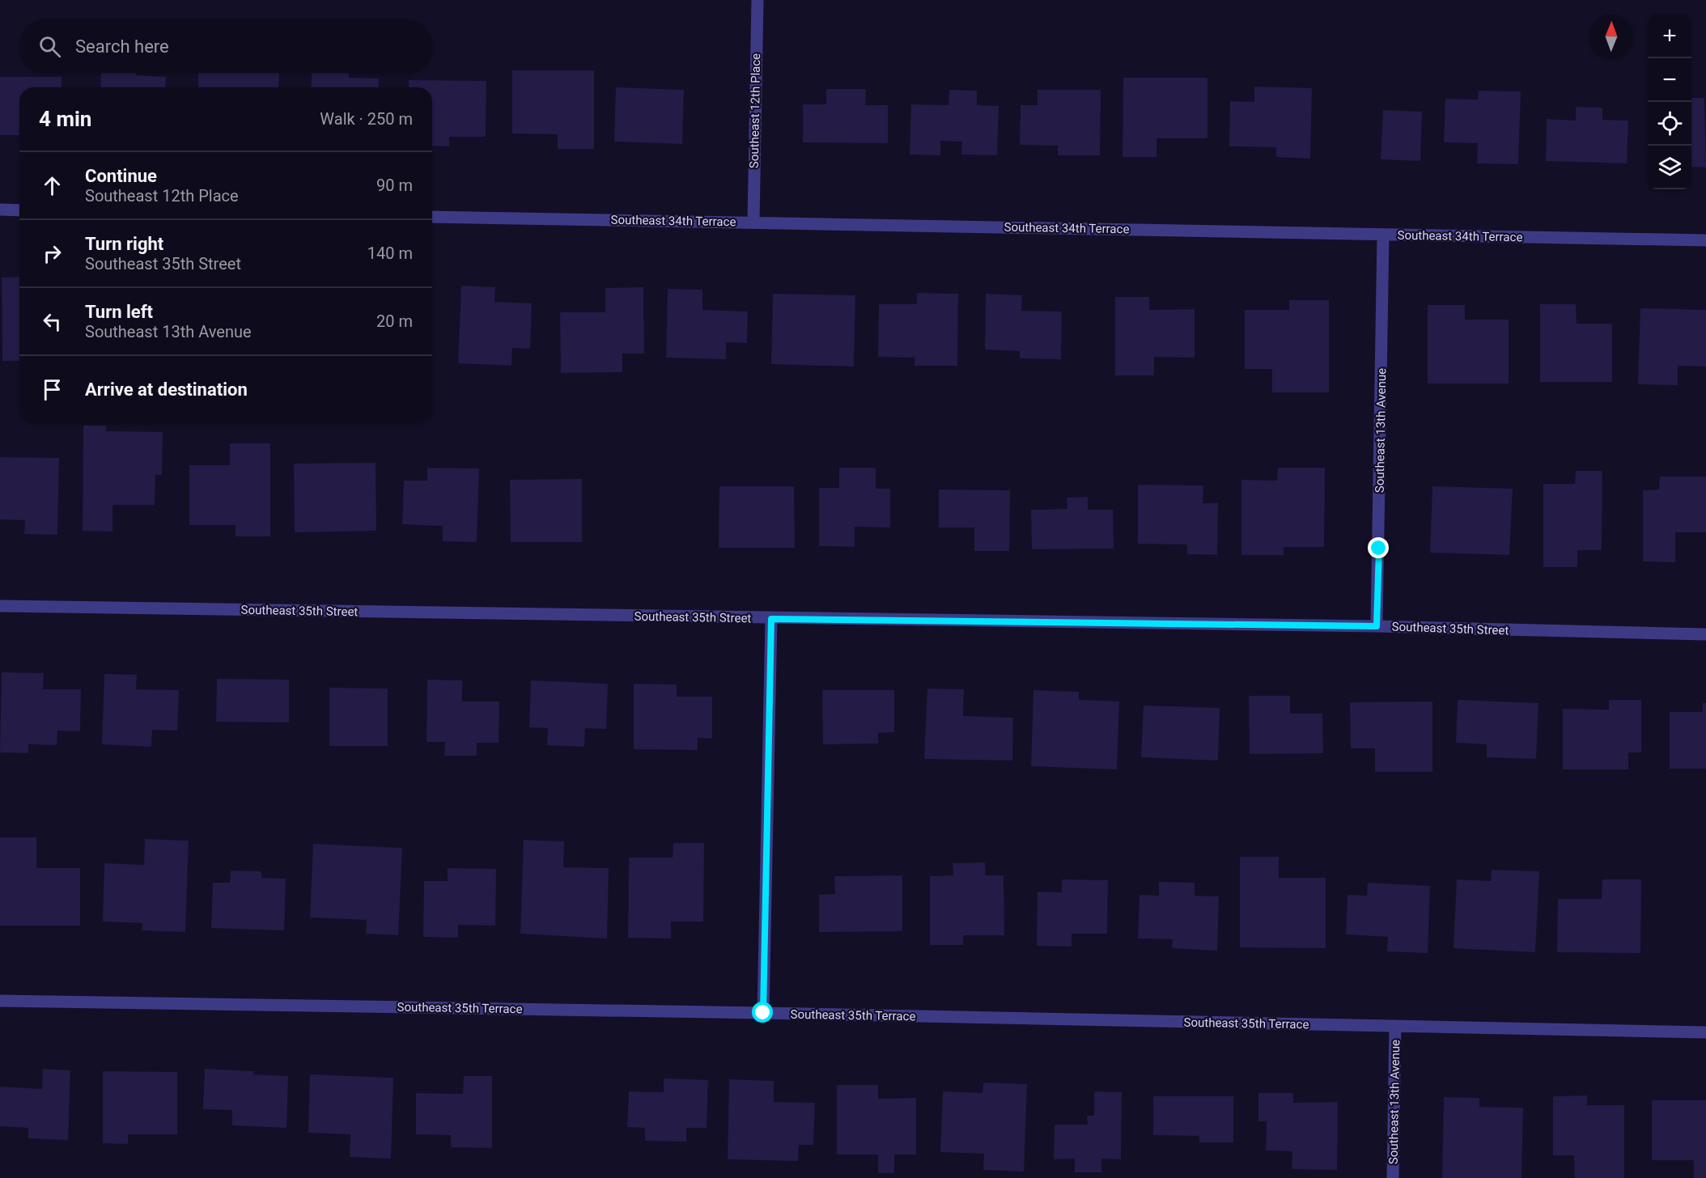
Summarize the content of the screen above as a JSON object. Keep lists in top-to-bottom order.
{
  "streets": {
    "street": [
      "Southeast 12th Place",
      "Southeast 34th Terrace",
      "Southeast 13th Avenue",
      "Southeast 35th Street",
      "Southeast 35th Terrace"
    ]
  },
  "crossings": [
    ["Southeast 12th Place", "Southeast 34th Terrace"],
    ["Southeast 34th Terrace", "Southeast 13th Avenue"],
    ["Southeast 13th Avenue", "Southeast 35th Street"],
    ["Southeast 13th Avenue", "Southeast 35th Terrace"]
  ],
  "north": "top",
  "page": {
    "map_buttons": ["+", "−"],
    "search": "Search here",
    "heading": ["4 min", "Walk · 250 m"],
    "list": [
      ["Continue", "Southeast 12th Place", "90 m"],
      ["Turn right", "Southeast 35th Street", "140 m"],
      ["Turn left", "Southeast 13th Avenue", "20 m"],
      "Arrive at destination"
    ]
  }
}
